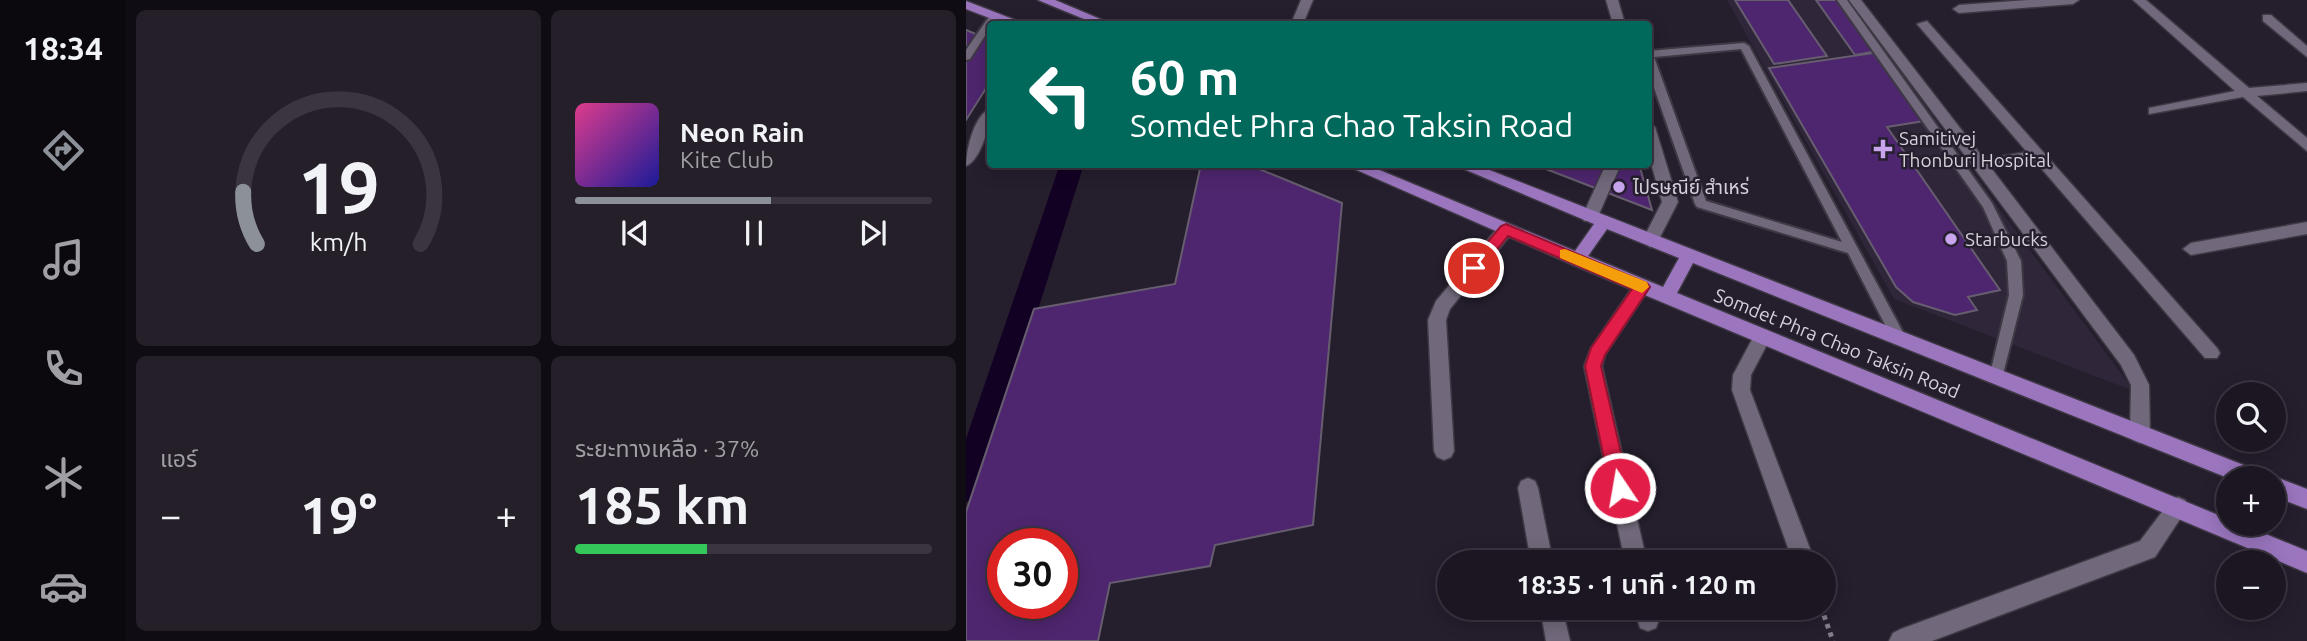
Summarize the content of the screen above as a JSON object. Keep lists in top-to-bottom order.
{
  "streets": {
    "main road": ["Somdet Phra Chao Taksin Road"]
  },
  "places": {
    "health": ["Samitivej Thonburi Hospital"],
    "other": ["ไปรษณีย์ สำเหร่", "Starbucks"]
  },
  "page": {
    "tabs": "18:34",
    "turn": ["60 m", "Somdet Phra Chao Taksin Road"],
    "song": ["Neon Rain", "Kite Club"],
    "tile": [
      "แอร์",
      ["ระยะทางเหลือ · 37%", "185 km"]
    ],
    "map_buttons": ["+", "−"],
    "heat": ["−", "19°", "+"],
    "limit": "30",
    "trip": "18:35 · 1 นาที · 120 m",
    "gauge": ["19", "km/h"]
  }
}
